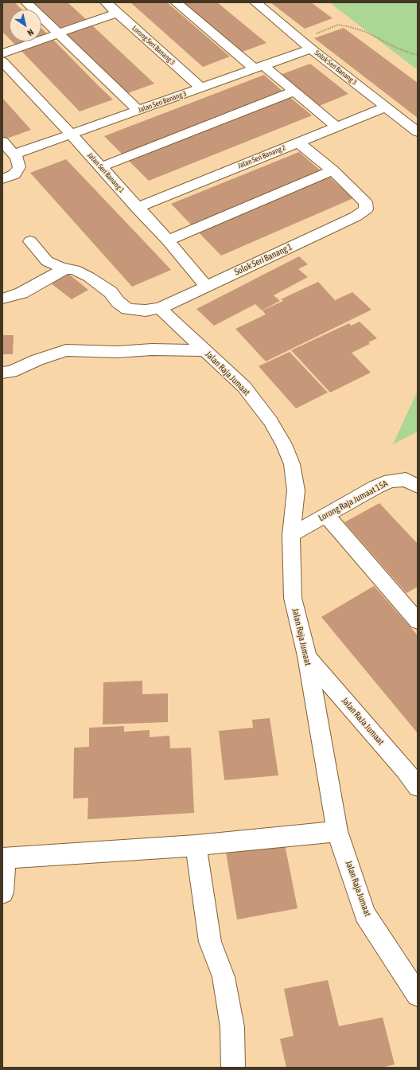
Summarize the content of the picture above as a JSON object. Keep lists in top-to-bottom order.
{
  "streets": {
    "street": [
      "Lorong Seri Banang 3",
      "Solok Seri Banang 3",
      "Jalan Seri Banang 3",
      "Jalan Seri Banang 2",
      "Jalan Seri Banang 1",
      "Solok Seri Banang 1",
      "Jalan Raja Jumaat",
      "Lorong Raja Jumaat 15A",
      "Jalan RaJa Jumaat"
    ]
  },
  "crossings": [
    ["Lorong Seri Banang 3", "Jalan Seri Banang 3"],
    ["Solok Seri Banang 3", "Jalan Seri Banang 3"],
    ["Solok Seri Banang 3", "Jalan Seri Banang 2"],
    ["Jalan Seri Banang 3", "Jalan Seri Banang 1"],
    ["Jalan Seri Banang 2", "Jalan Seri Banang 1"],
    ["Jalan Seri Banang 1", "Solok Seri Banang 1"],
    ["Solok Seri Banang 1", "Jalan Raja Jumaat"],
    ["Jalan Raja Jumaat", "Lorong Raja Jumaat 15A"],
    ["Jalan Raja Jumaat", "Jalan RaJa Jumaat"]
  ],
  "north": "bottom right"
}
